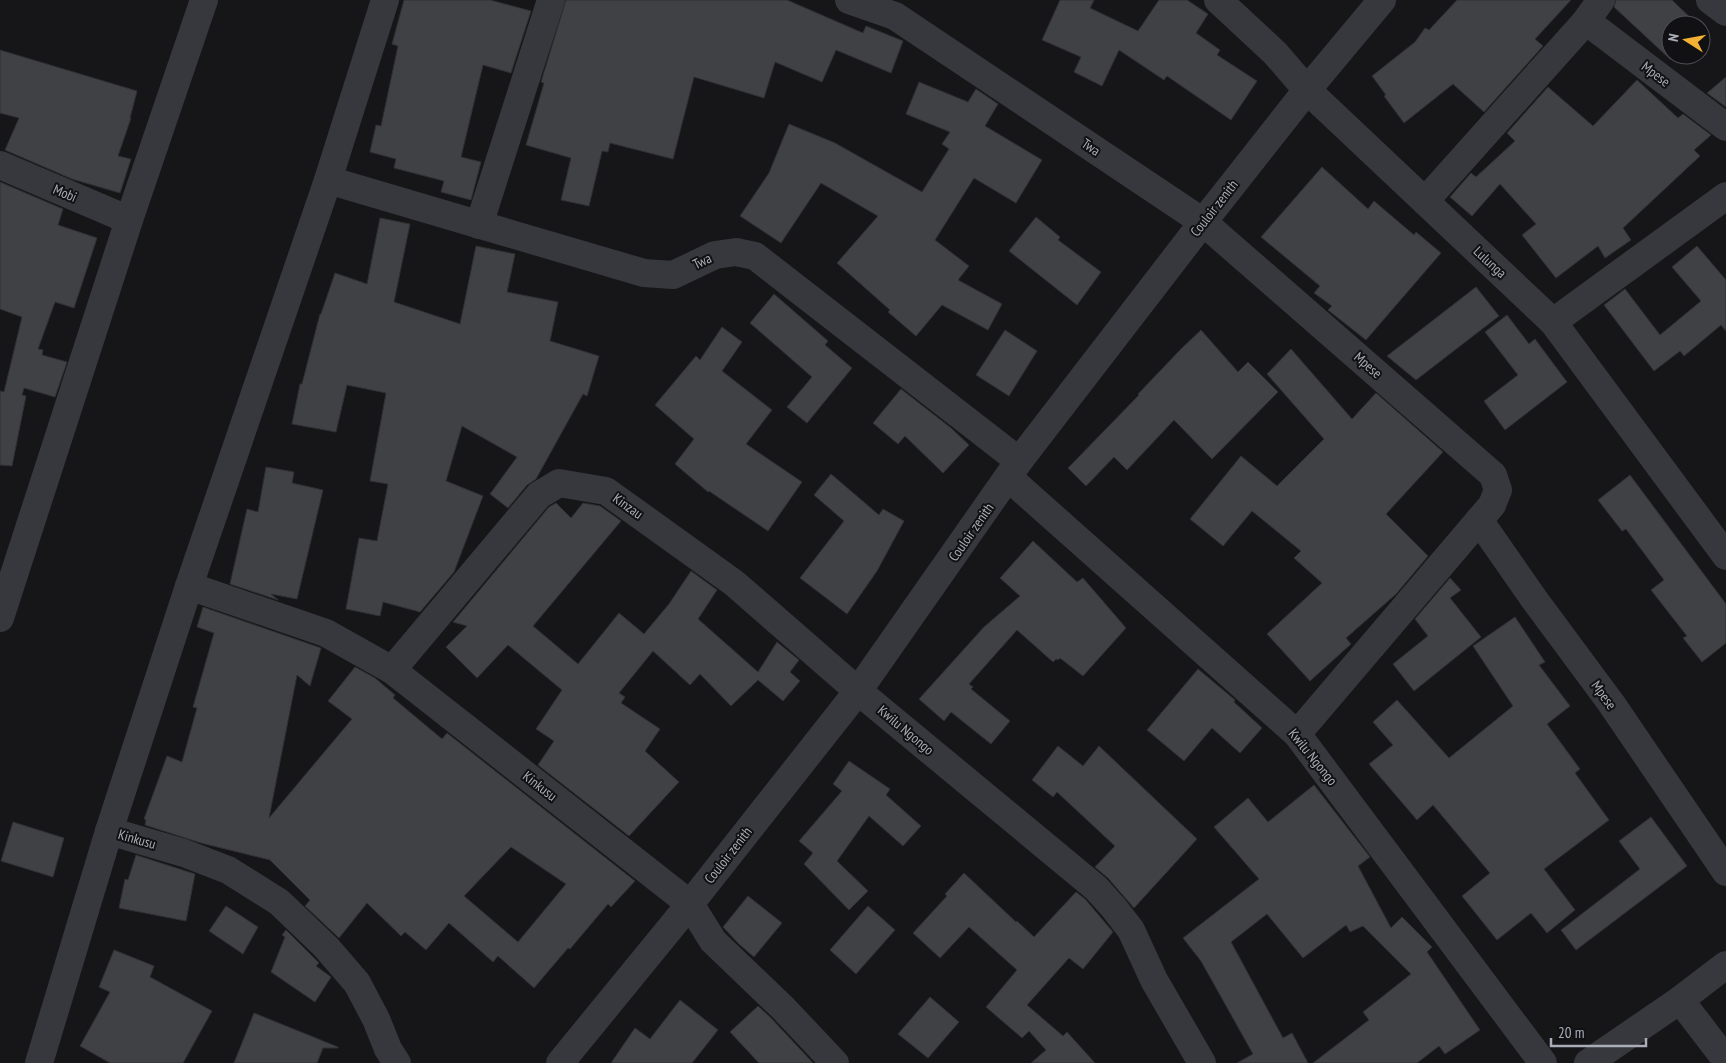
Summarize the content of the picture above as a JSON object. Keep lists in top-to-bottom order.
{
  "streets": {
    "street": [
      "Mpese",
      "Twa",
      "Mobi",
      "Couloir zenith",
      "Lulunga",
      "Kinzau",
      "Kwilu Ngongo",
      "Kinkusu"
    ]
  },
  "crossings": [
    ["Mpese", "Twa"],
    ["Mpese", "Couloir zenith"],
    ["Mpese", "Lulunga"],
    ["Mpese", "Kwilu Ngongo"],
    ["Twa", "Couloir zenith"],
    ["Twa", "Kwilu Ngongo"],
    ["Couloir zenith", "Lulunga"],
    ["Couloir zenith", "Kinzau"],
    ["Couloir zenith", "Kwilu Ngongo"],
    ["Couloir zenith", "Kinkusu"],
    ["Kinzau", "Kwilu Ngongo"],
    ["Kinzau", "Kinkusu"]
  ],
  "scale_bar": "20 m",
  "north": "left"
}
